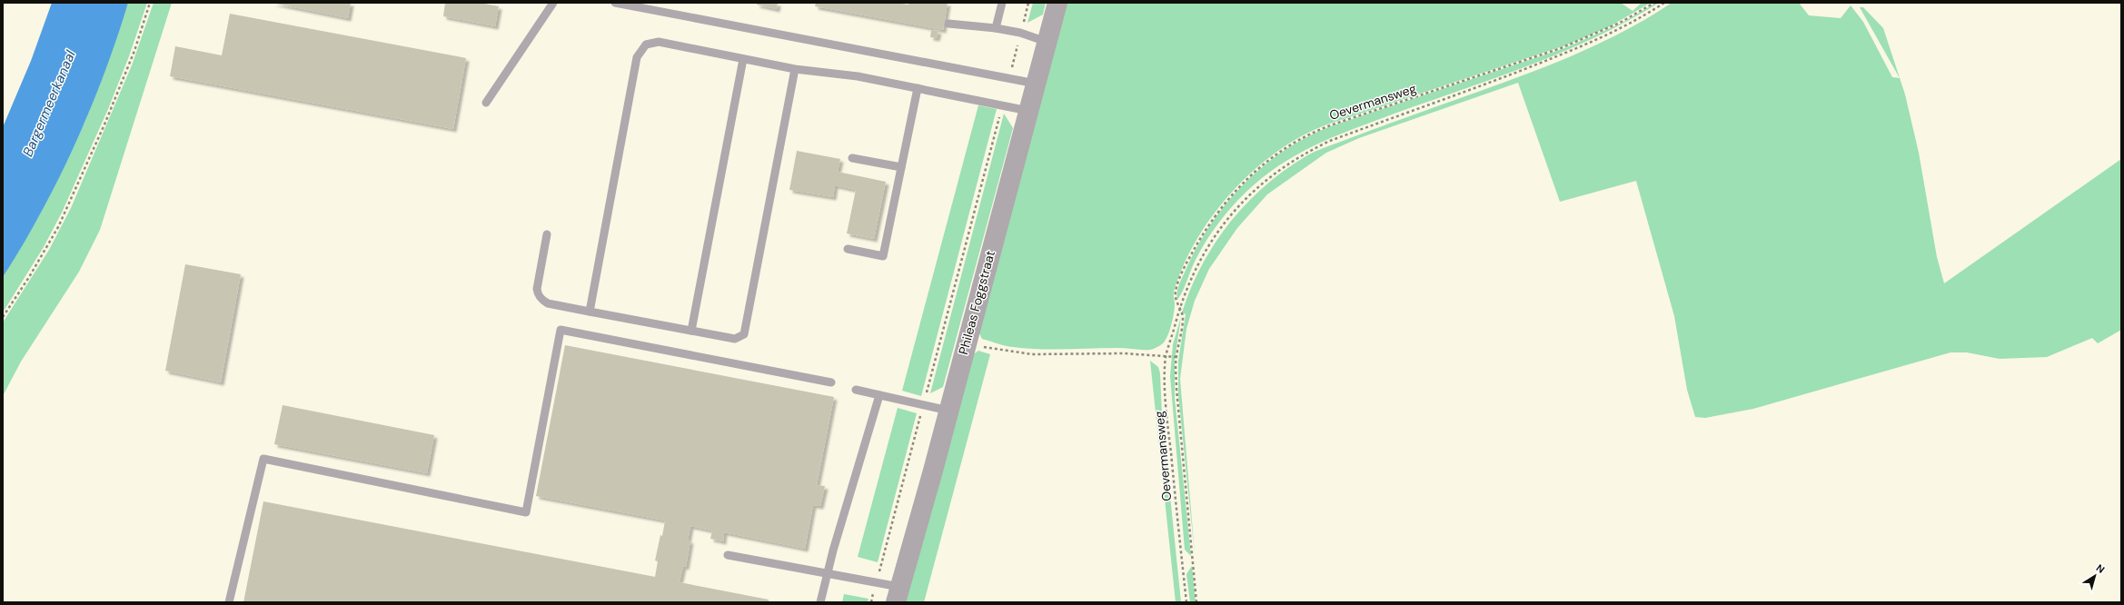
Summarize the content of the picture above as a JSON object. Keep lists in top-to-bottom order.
{
  "streets": {
    "street": ["Phileas Foggstraat"],
    "path": ["Oevermansweg"]
  },
  "water": ["Bargermeerkanaal"],
  "north": "top right"
}
